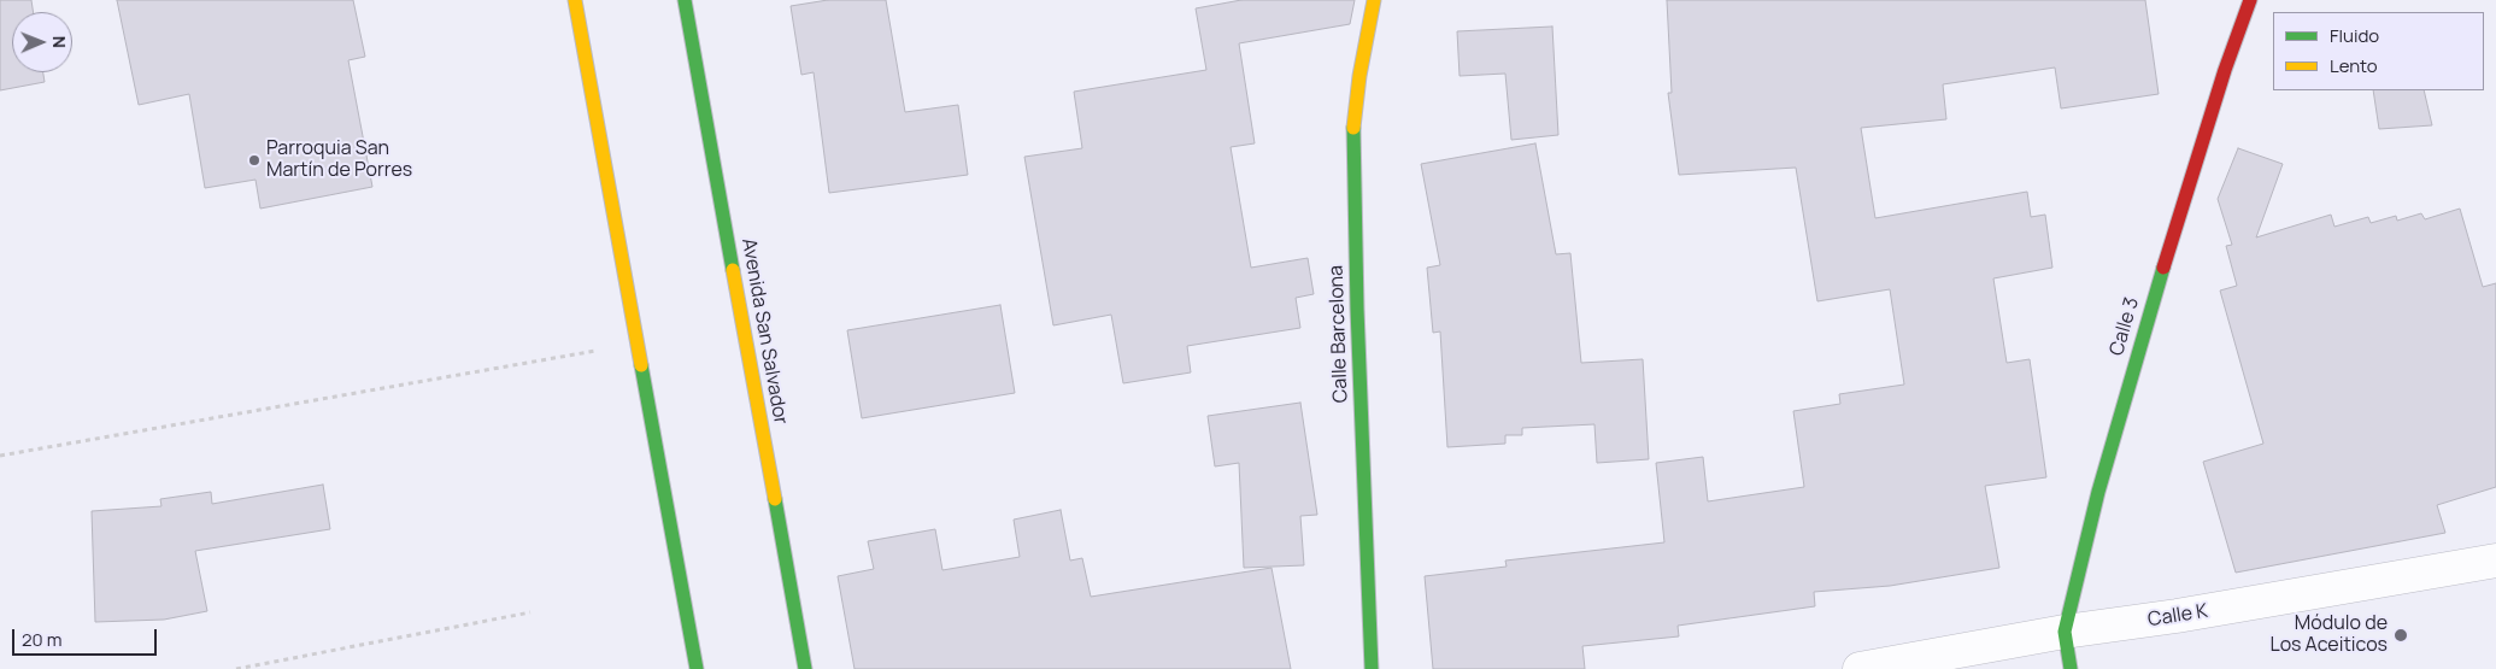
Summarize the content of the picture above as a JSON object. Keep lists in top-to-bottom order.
{
  "streets": {
    "street": [
      "Calle 3",
      "Avenida San Salvador",
      "Calle Barcelona",
      "Calle K"
    ]
  },
  "crossings": [
    ["Calle 3", "Calle K"]
  ],
  "places": ["Parroquia San Martín de Porres", "Módulo de Los Aceiticos"],
  "legend": ["Fluido", "Lento"],
  "scale_bar": "20 m",
  "north": "right"
}
